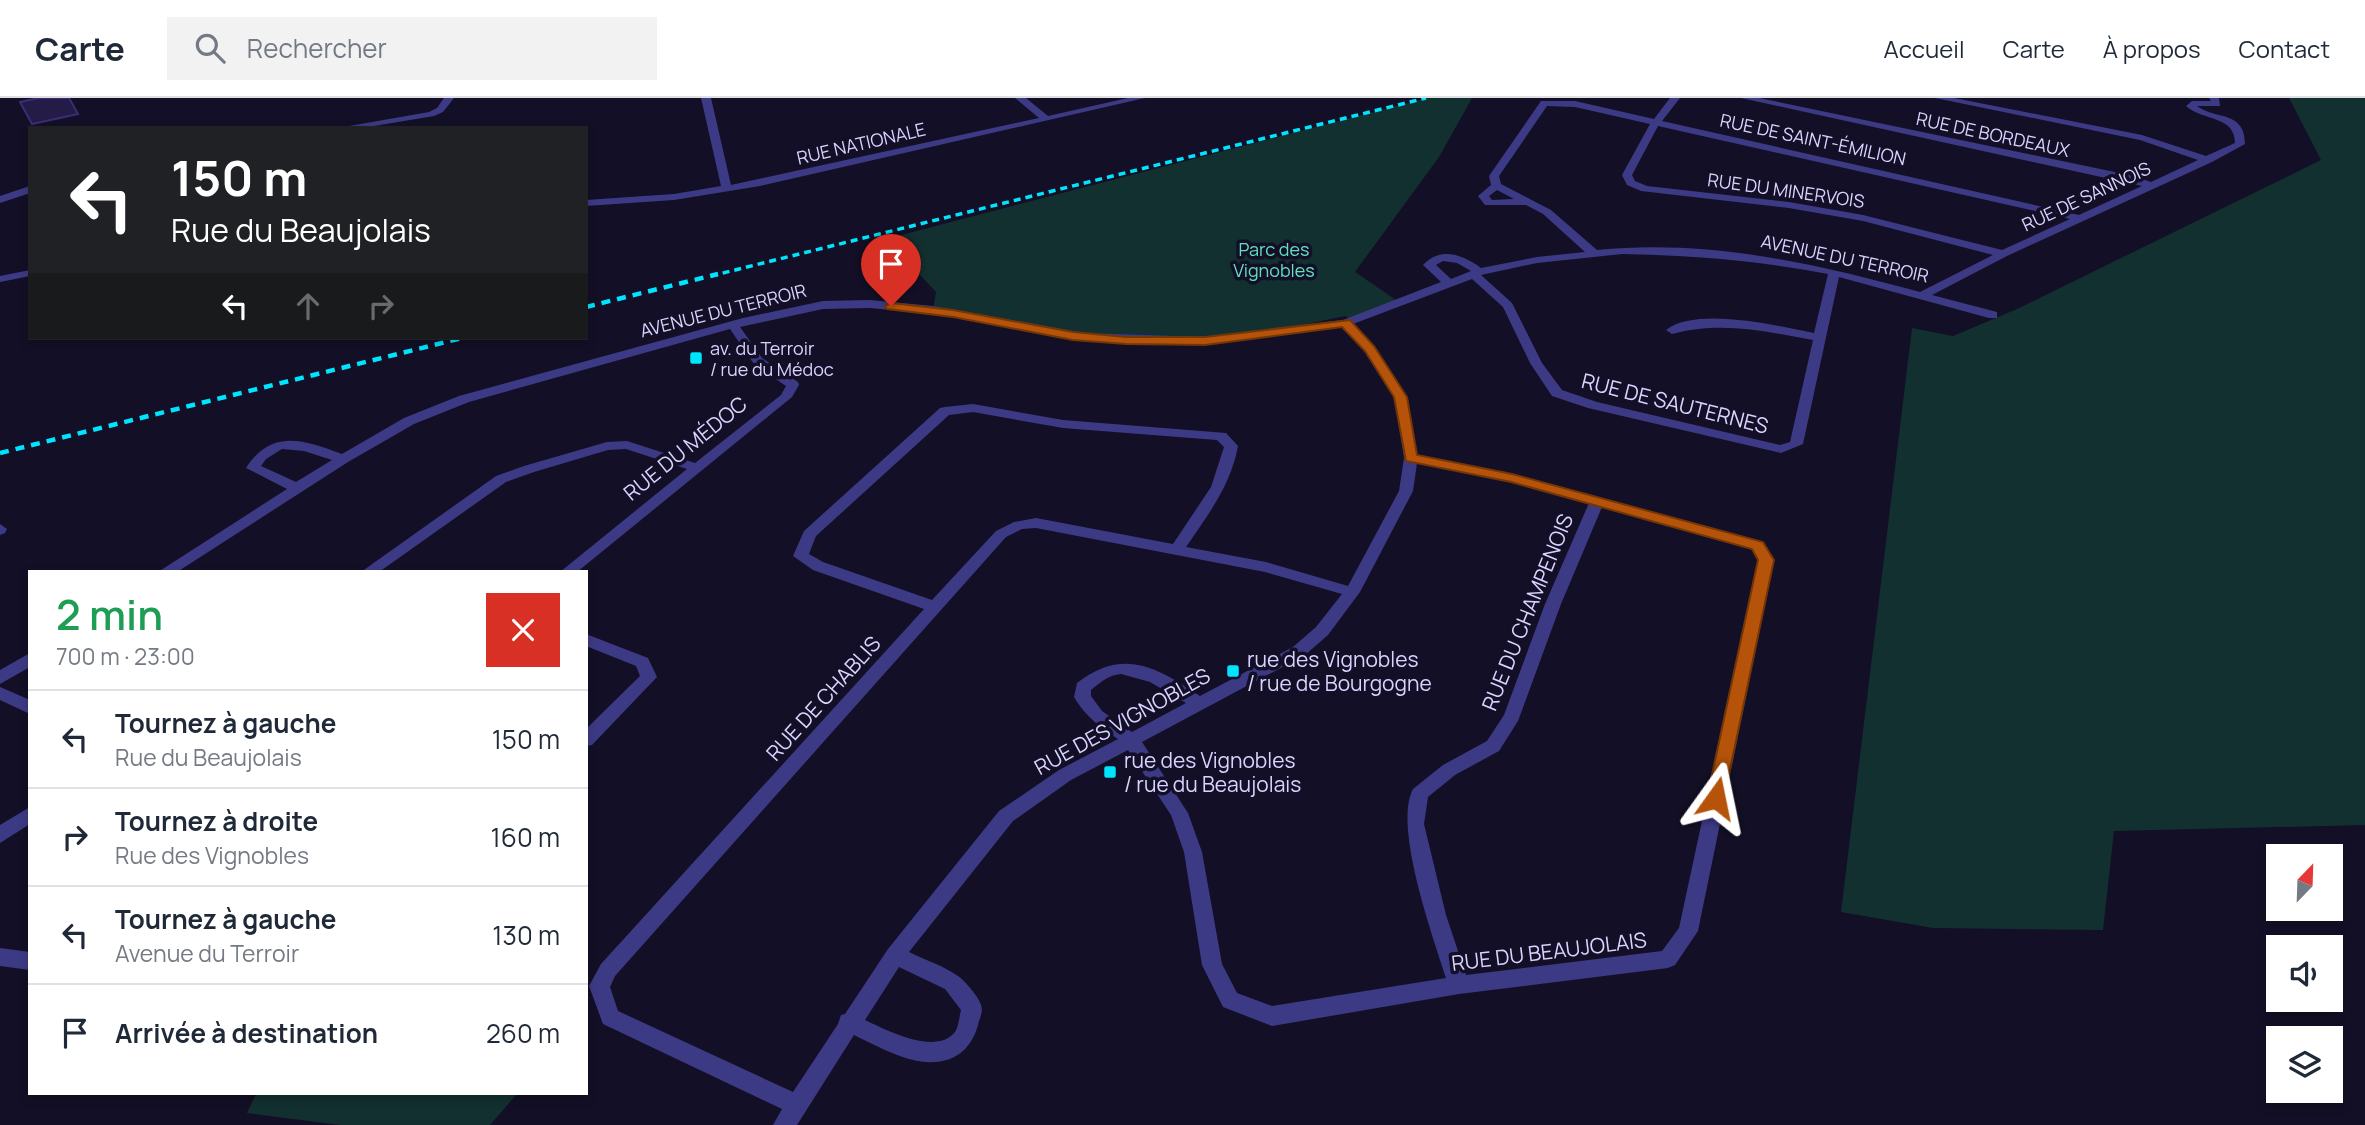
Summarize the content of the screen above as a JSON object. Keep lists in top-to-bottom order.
{
  "streets": {
    "street": [
      "RUE DE BORDEAUX",
      "RUE DE SAINT-ÉMILION",
      "RUE NATIONALE",
      "RUE DU MINERVOIS",
      "RUE DE SANNOIS",
      "AVENUE DU TERROIR",
      "RUE DE SAUTERNES",
      "RUE DU MÉDOC",
      "RUE DU CHAMPENOIS",
      "RUE DE CHABLIS",
      "RUE DES VIGNOBLES",
      "RUE DU BEAUJOLAIS"
    ]
  },
  "crossings": [
    ["RUE DE BORDEAUX", "RUE DE SANNOIS"],
    ["RUE DE SAINT-ÉMILION", "RUE DU MINERVOIS"],
    ["RUE DE SAINT-ÉMILION", "RUE DE SANNOIS"],
    ["RUE DU MINERVOIS", "RUE DE SANNOIS"],
    ["RUE DE SANNOIS", "AVENUE DU TERROIR"],
    ["AVENUE DU TERROIR", "RUE DE SAUTERNES"],
    ["AVENUE DU TERROIR", "RUE DU MÉDOC"],
    ["AVENUE DU TERROIR", "RUE DES VIGNOBLES"],
    ["RUE DU CHAMPENOIS", "RUE DU BEAUJOLAIS"],
    ["RUE DE CHABLIS", "RUE DES VIGNOBLES"],
    ["RUE DES VIGNOBLES", "RUE DU BEAUJOLAIS"]
  ],
  "parks": ["Parc des Vignobles"],
  "places": {
    "transit": ["av. du Terroir / rue du Médoc", "rue des Vignobles / rue de Bourgogne", "rue des Vignobles / rue du Beaujolais"]
  },
  "north": "top right",
  "page": {
    "header": "Carte",
    "search": "Rechercher",
    "nav": [
      "Accueil",
      "Carte",
      "À propos",
      "Contact"
    ],
    "turn": ["150 m", "Rue du Beaujolais"],
    "heading": ["2 min", "700 m · 23:00"],
    "list": [
      {
        "name": "Tournez à gauche",
        "note": "Rue du Beaujolais",
        "value": "150 m"
      },
      {
        "name": "Tournez à droite",
        "note": "Rue des Vignobles",
        "value": "160 m"
      },
      {
        "name": "Tournez à gauche",
        "note": "Avenue du Terroir",
        "value": "130 m"
      },
      {
        "name": "Arrivée à destination",
        "value": "260 m"
      }
    ]
  }
}
